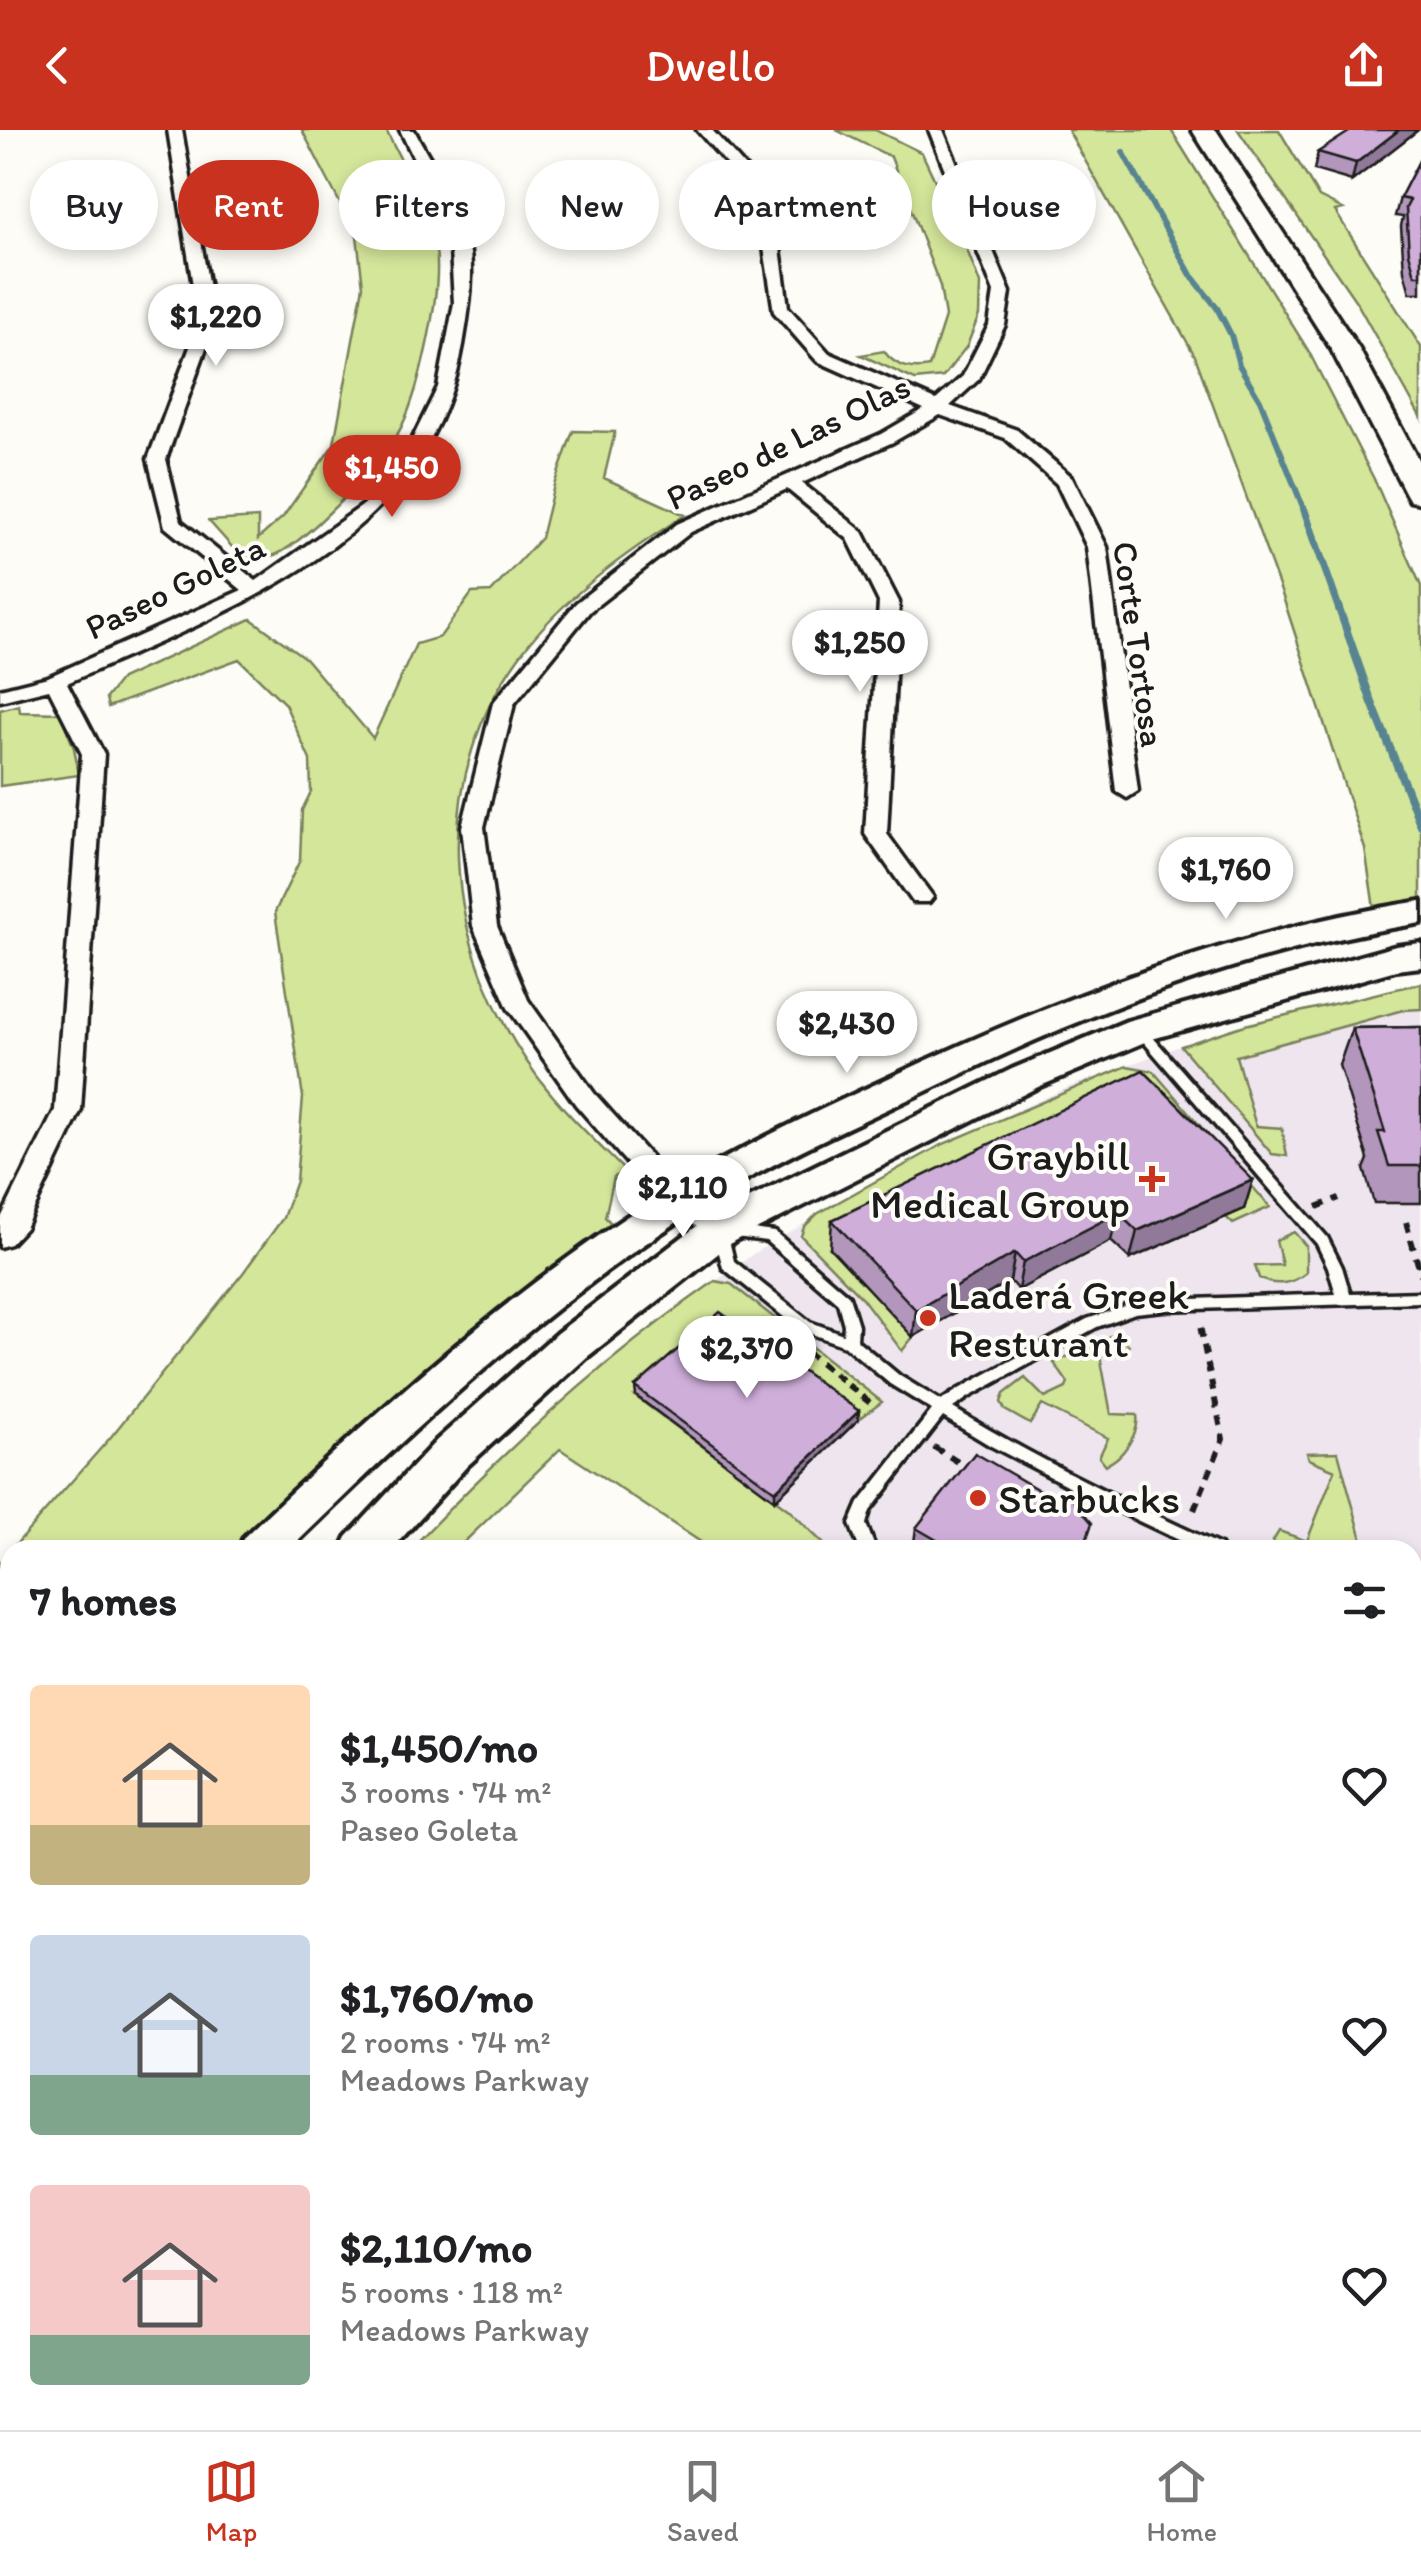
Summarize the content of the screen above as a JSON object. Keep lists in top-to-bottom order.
{
  "streets": {
    "street": ["Paseo de Las Olas", "Paseo Goleta", "Corte Tortosa"]
  },
  "crossings": [
    ["Paseo de Las Olas", "Corte Tortosa"]
  ],
  "places": {
    "health": ["Graybill Medical Group"],
    "other": ["Laderá Greek Resturant", "Starbucks"]
  },
  "page": {
    "header": "Dwello",
    "chip": [
      "Buy",
      "Rent",
      "Filters",
      "New",
      "Apartment",
      "House"
    ],
    "price": [
      "$1,220",
      "$1,450",
      "$1,250",
      "$1,760",
      "$2,430",
      "$2,110",
      "$2,370"
    ],
    "heading": "7 homes",
    "list": [
      {
        "name": "$1,450/mo",
        "note": "3 rooms · 74 m² · Paseo Goleta"
      },
      {
        "name": "$1,760/mo",
        "note": "2 rooms · 74 m² · Meadows Parkway"
      },
      {
        "name": "$2,110/mo",
        "note": "5 rooms · 118 m² · Meadows Parkway"
      }
    ],
    "tabs": ["Map", "Saved", "Home"]
  }
}
